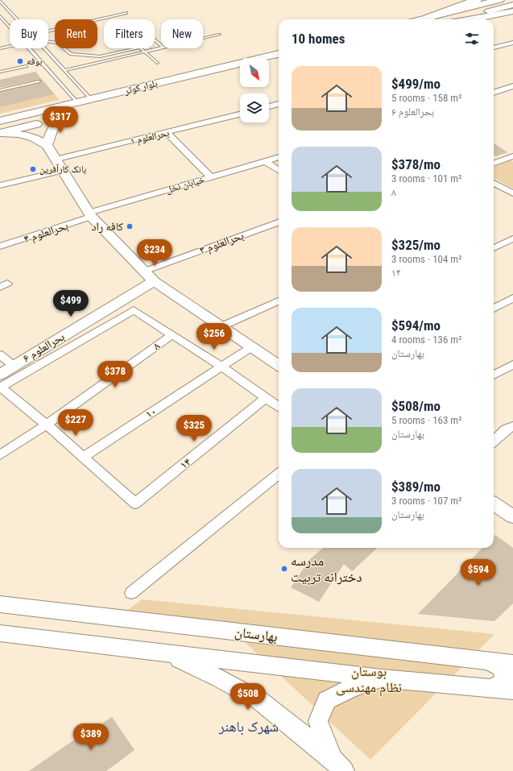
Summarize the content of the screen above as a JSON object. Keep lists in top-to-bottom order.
{
  "streets": {
    "main road": ["بلوار کوثر"],
    "street": [
      "بحرالعلوم ۱",
      "خیابان نخل",
      "بحرالعلوم ۴",
      "بحرالعلوم ۳",
      "۸",
      "بحرالعلوم ۶",
      "۱۰",
      "۱۴",
      "بهارستان"
    ]
  },
  "crossings": [
    ["خیابان نخل", "بحرالعلوم ۴"],
    ["۱۰", "۱۴"]
  ],
  "districts": ["شهرک باهنر"],
  "parks": ["بوستان نظام مهندسی"],
  "places": [
    "بوفه",
    "بانک کارآفرین",
    "کافه راد",
    "مدرسه دخترانه تربیت"
  ],
  "north": "bottom right",
  "page": {
    "chip": [
      "Buy",
      "Rent",
      "Filters",
      "New"
    ],
    "heading": "10 homes",
    "list": [
      {
        "name": "$499/mo",
        "note": "5 rooms · 158 m² · بحرالعلوم ۶"
      },
      {
        "name": "$378/mo",
        "note": "3 rooms · 101 m² · ۸"
      },
      {
        "name": "$325/mo",
        "note": "3 rooms · 104 m² · ۱۴"
      },
      {
        "name": "$594/mo",
        "note": "4 rooms · 136 m² · بهارستان"
      },
      {
        "name": "$508/mo",
        "note": "5 rooms · 163 m² · بهارستان"
      },
      {
        "name": "$389/mo",
        "note": "3 rooms · 107 m² · بهارستان"
      }
    ],
    "price": [
      "$317",
      "$234",
      "$499",
      "$256",
      "$378",
      "$227",
      "$325",
      "$594",
      "$508",
      "$389"
    ]
  }
}
